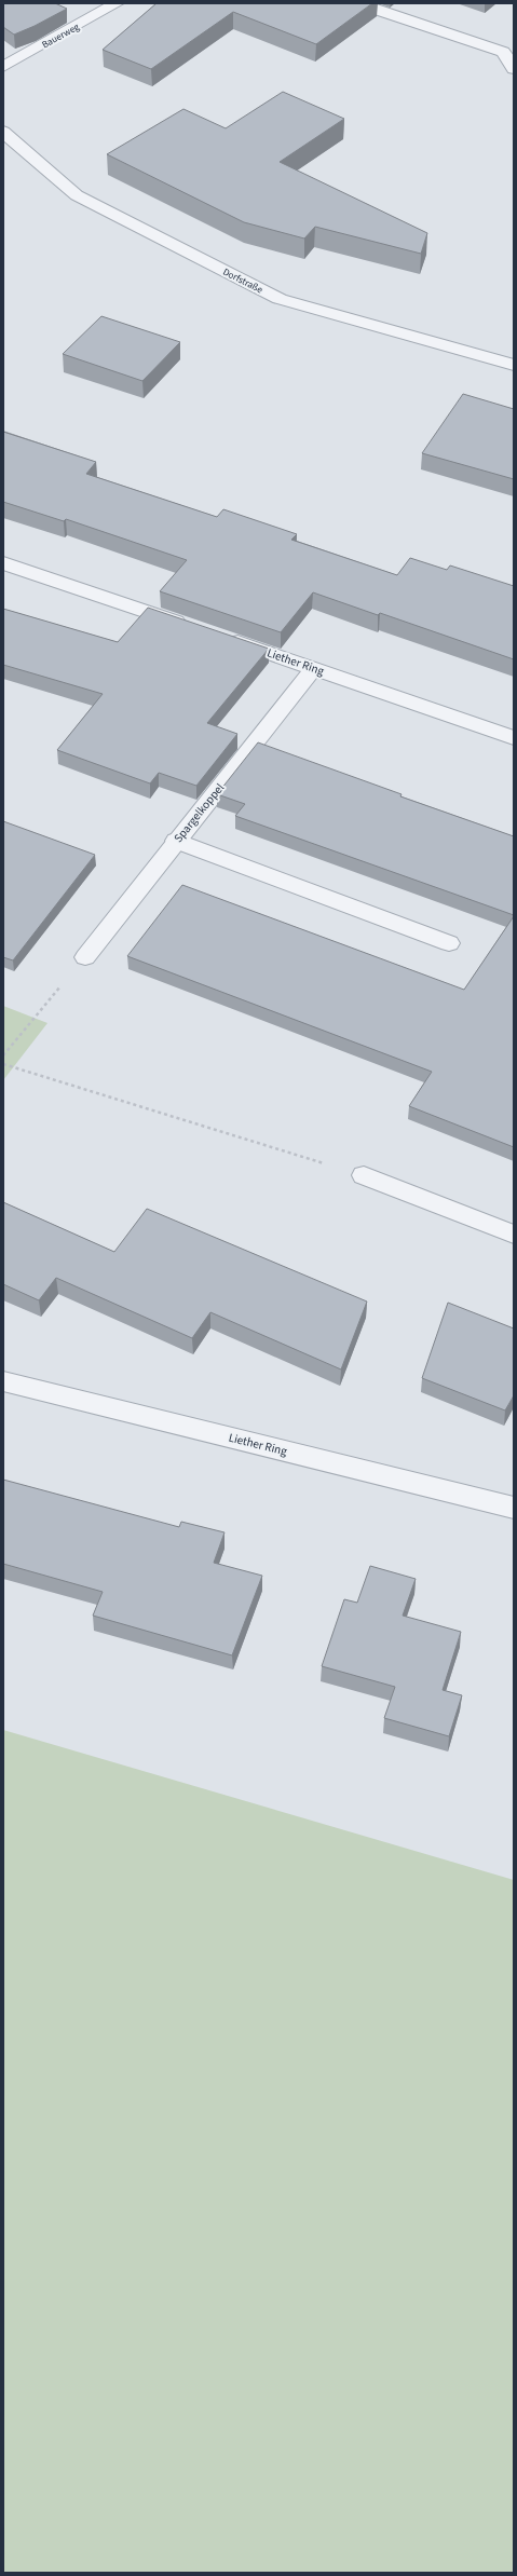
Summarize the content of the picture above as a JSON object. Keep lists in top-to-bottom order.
{
  "streets": {
    "street": [
      "Bauerweg",
      "Dorfstraße",
      "Liether Ring",
      "Spargelkoppel"
    ]
  },
  "crossings": [
    ["Liether Ring", "Spargelkoppel"]
  ]
}
